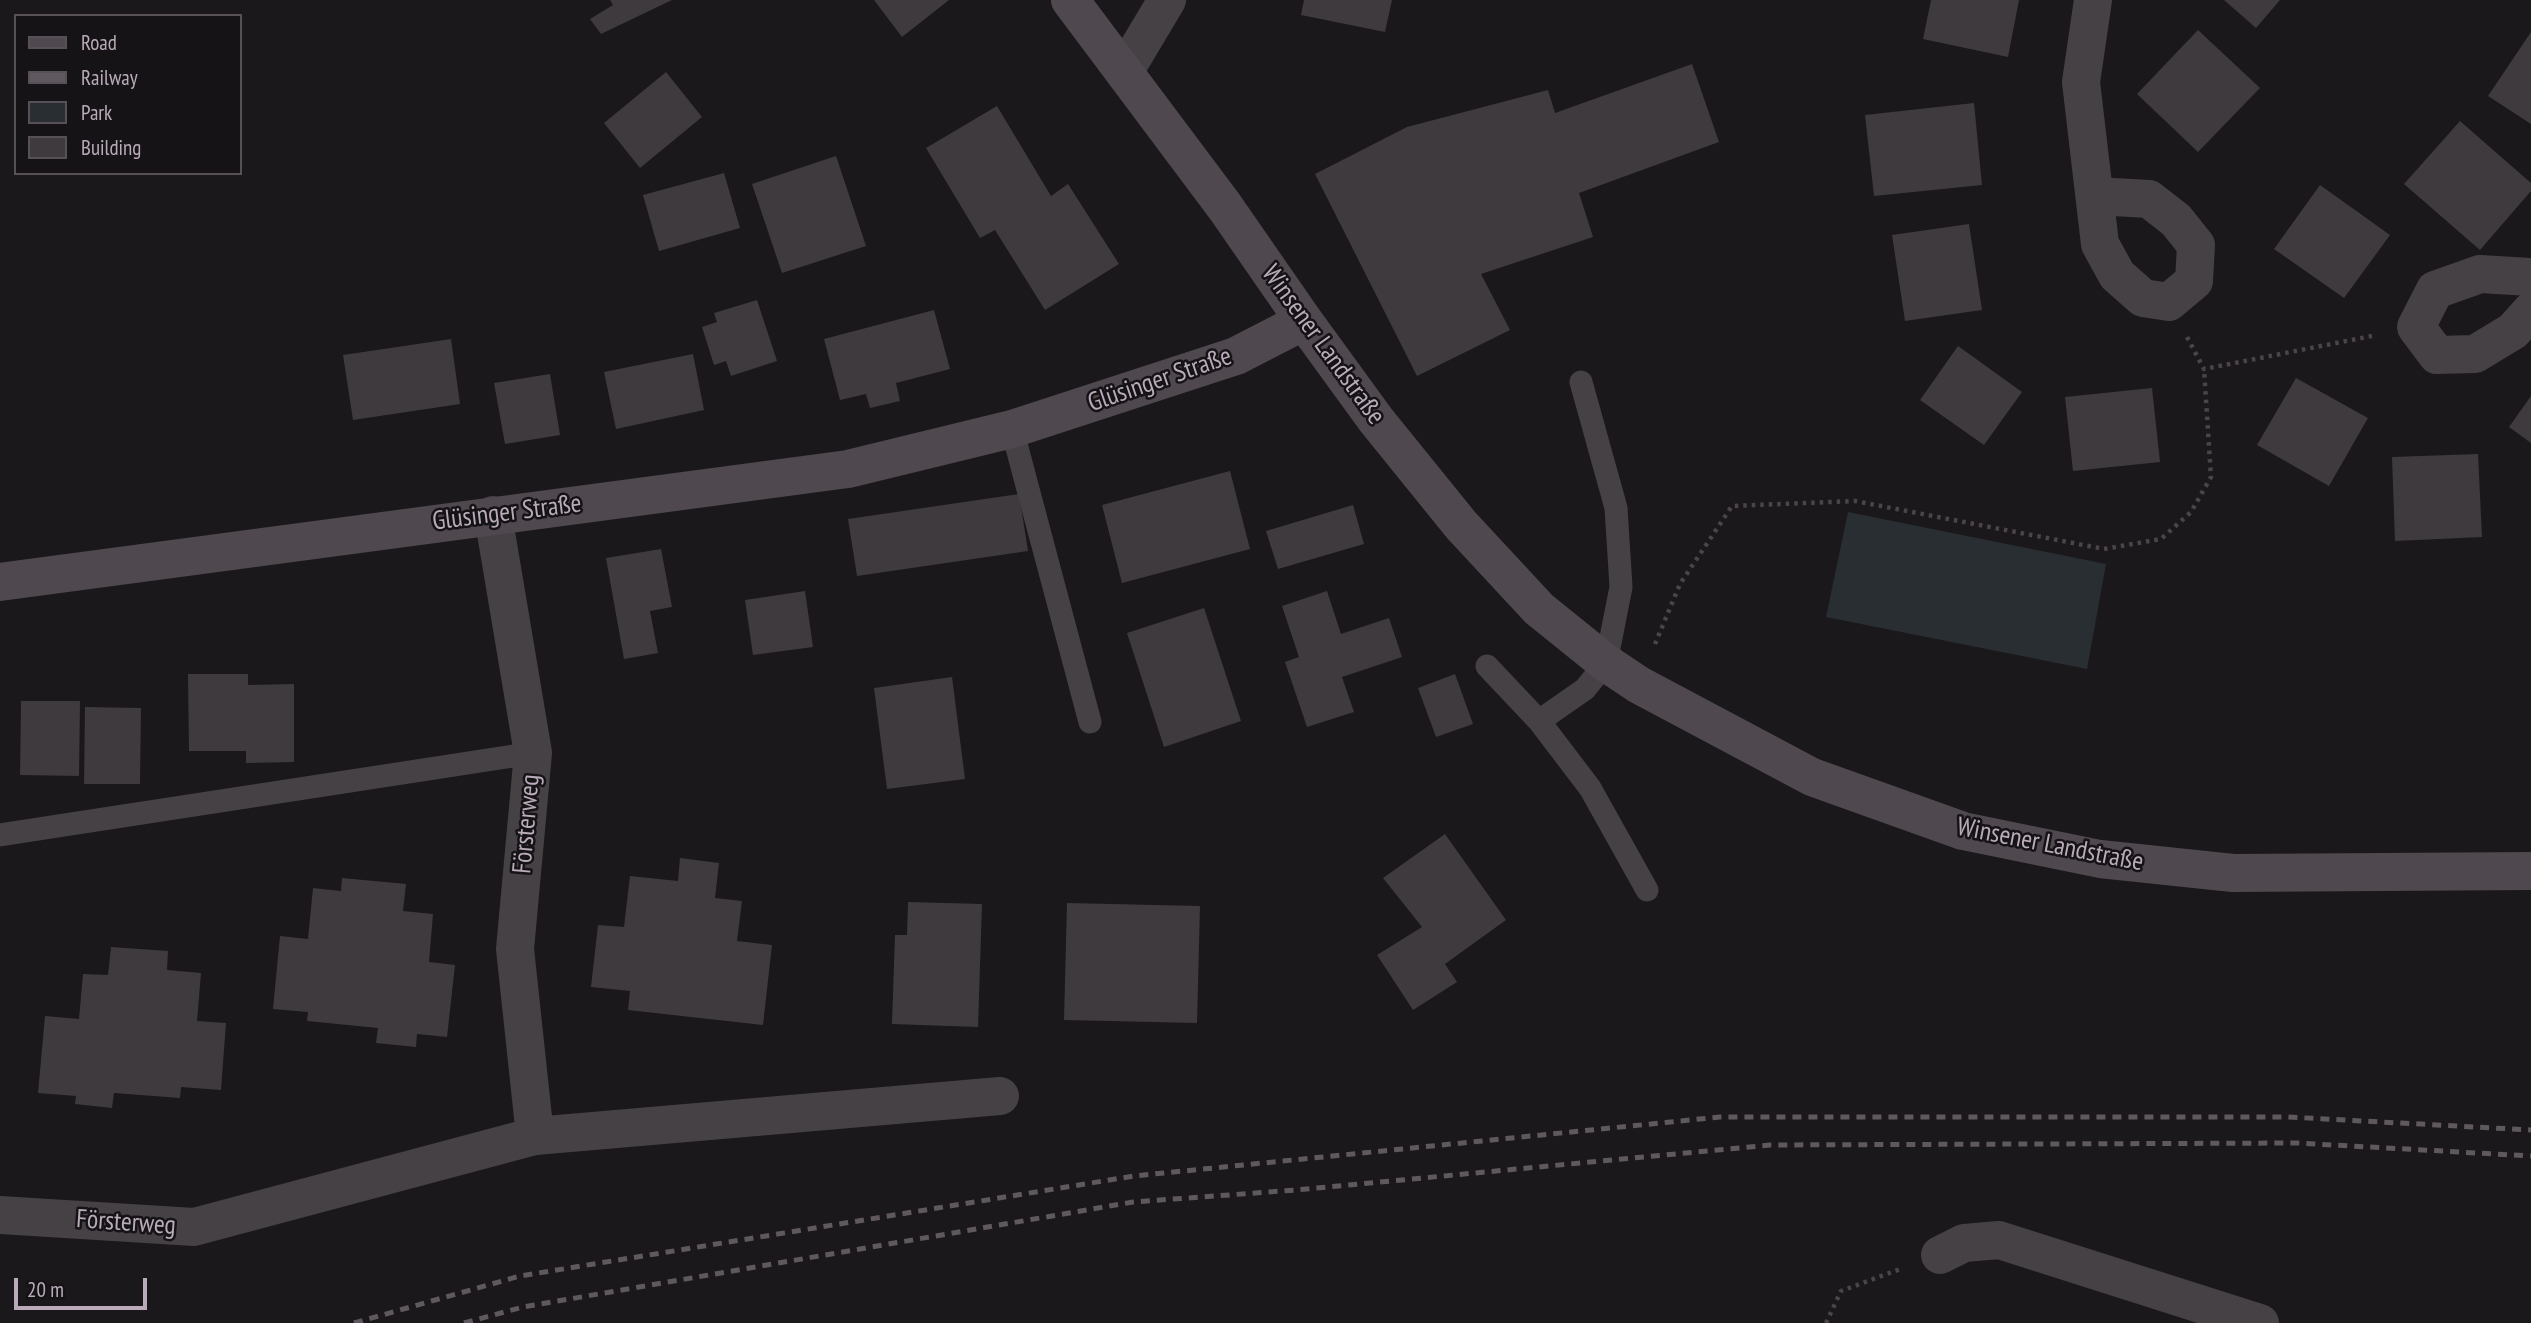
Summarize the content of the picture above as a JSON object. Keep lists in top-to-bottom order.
{
  "streets": {
    "street": ["Winsener Landstraße", "Glüsinger Straße", "Försterweg"]
  },
  "crossings": [
    ["Winsener Landstraße", "Glüsinger Straße"],
    ["Glüsinger Straße", "Försterweg"]
  ],
  "legend": [
    "Road",
    "Railway",
    "Park",
    "Building"
  ],
  "scale_bar": "20 m"
}
